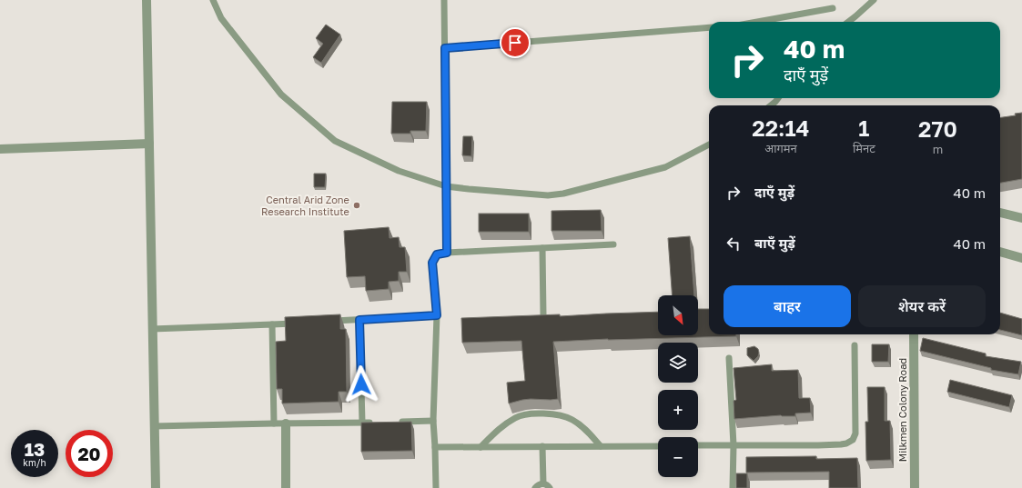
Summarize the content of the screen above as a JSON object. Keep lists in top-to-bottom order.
{
  "streets": {
    "street": ["Milkmen Colony Road"]
  },
  "places": ["Central Arid Zone Research Institute"],
  "north": "bottom right",
  "page": {
    "turn": ["40 m", "दाएँ मुड़ें"],
    "eta": [
      "22:14",
      "आगमन",
      "1",
      "मिनट",
      "270",
      "m"
    ],
    "list": [
      {
        "name": "दाएँ मुड़ें",
        "value": "40 m"
      },
      {
        "name": "बाएँ मुड़ें",
        "value": "40 m"
      }
    ],
    "buttons": ["बाहर", "शेयर करें"],
    "map_buttons": ["+", "−"],
    "speed": "13 km/h",
    "limit": "20"
  }
}
